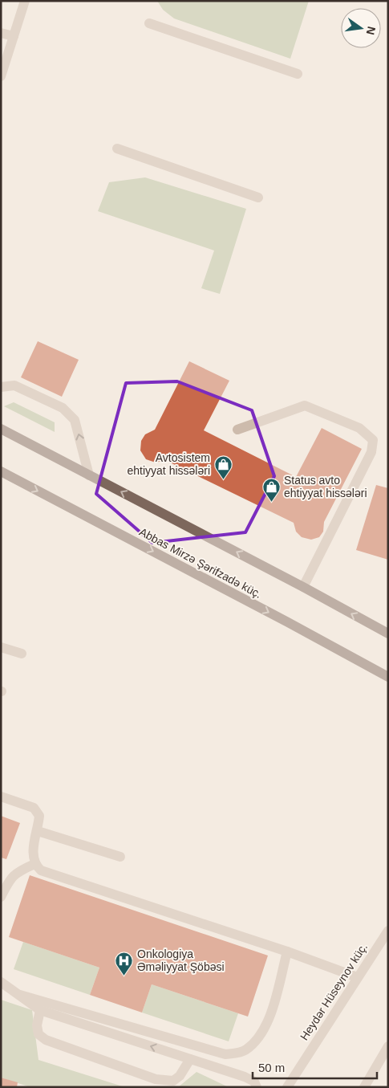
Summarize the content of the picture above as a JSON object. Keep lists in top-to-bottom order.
{
  "streets": {
    "main road": ["Abbas Mirzə Şərifzadə küç."],
    "street": ["Heydər Hüseynov küç."]
  },
  "places": {
    "shop": ["Avtosistem ehtiyyat hissələri", "Status avto ehtiyyat hissələri"],
    "hospital": ["Onkologiya Əməliyyat Şöbəsi"]
  },
  "scale_bar": "50 m",
  "north": "right"
}
